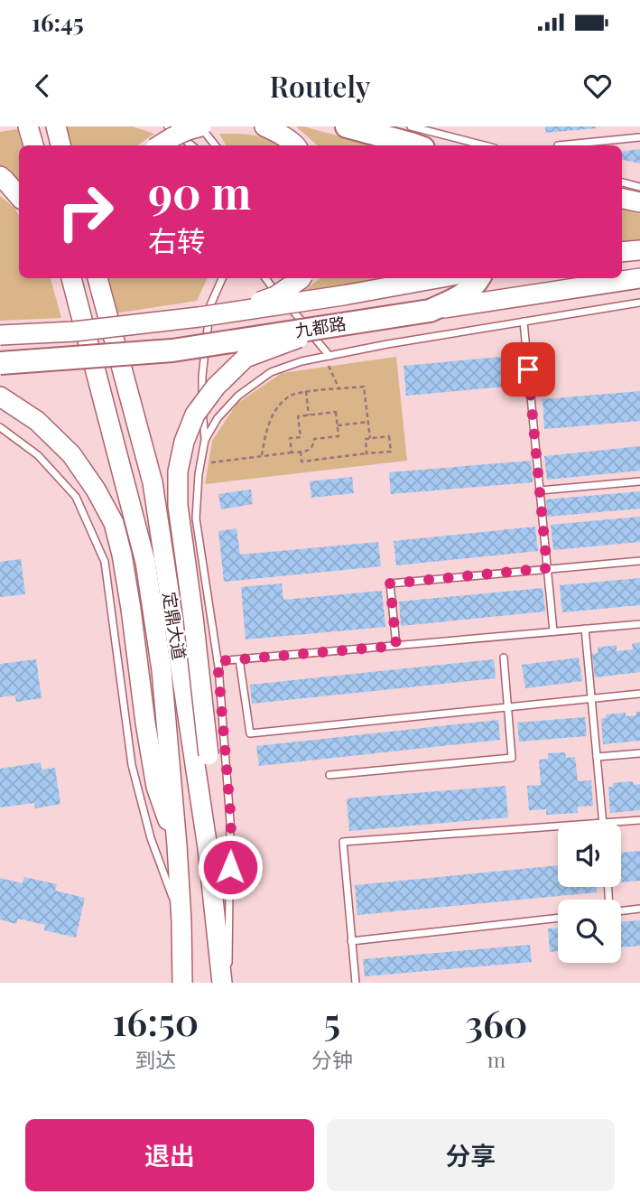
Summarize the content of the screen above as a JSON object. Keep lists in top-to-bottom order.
{
  "streets": {
    "highway": ["九都路"],
    "main road": ["定鼎大道"]
  },
  "page": {
    "status": "16:45",
    "header": "Routely",
    "turn": ["90 m", "右转"],
    "eta": [
      "16:50",
      "到达",
      "5",
      "分钟",
      "360",
      "m"
    ],
    "buttons": ["退出", "分享"]
  }
}
